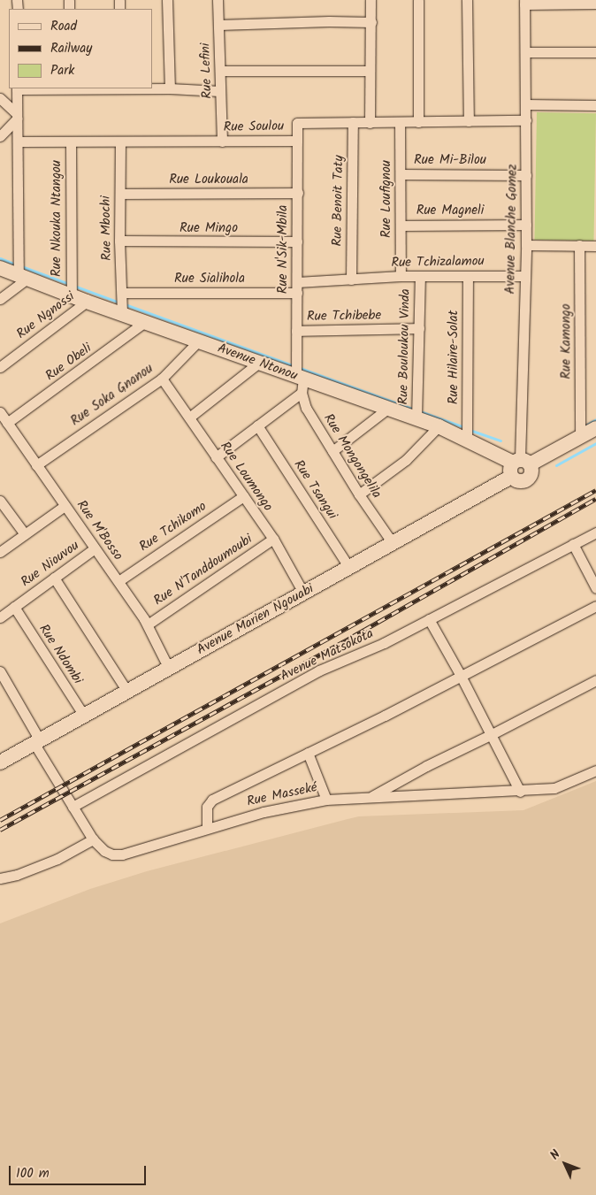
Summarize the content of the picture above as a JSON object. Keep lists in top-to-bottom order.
{
  "streets": {
    "street": [
      "Rue Lefini",
      "Rue Soulou",
      "Rue Mi-Bilou",
      "Rue Loukouala",
      "Rue Loufignou",
      "Rue Benoit Taty",
      "Rue Magneli",
      "Rue Nkouka Ntangou",
      "Rue Mbochi",
      "Rue Mingo",
      "Avenue Blanche Gomez",
      "Rue N'Sik-Mbila",
      "Rue Tchizalamou",
      "Rue Sialihola",
      "Rue Ngnossi",
      "Rue Tchibebe",
      "Rue Kamongo",
      "Rue Bouloukou Vinda",
      "Rue Hilaire-Solat",
      "Rue Obeli",
      "Avenue Ntonou",
      "Rue Soka Gnanou",
      "Rue Mongongelila",
      "Rue Loumongo",
      "Rue Tsangui",
      "Rue Tchikomo",
      "Rue M'Bosso",
      "Rue Niouvou",
      "Rue N'Tanddoumoubi",
      "Avenue Marien Ngouabi",
      "Rue Ndombi",
      "Avenue Matsokota",
      "Rue Masseké"
    ]
  },
  "crossings": [
    ["Rue Lefini", "Rue Soulou"],
    ["Rue Soulou", "Rue Loufignou"],
    ["Rue Soulou", "Rue Benoit Taty"],
    ["Rue Soulou", "Rue Nkouka Ntangou"],
    ["Rue Soulou", "Rue Mbochi"],
    ["Rue Soulou", "Avenue Blanche Gomez"],
    ["Rue Soulou", "Rue N'Sik-Mbila"],
    ["Rue Mi-Bilou", "Rue Loufignou"],
    ["Rue Mi-Bilou", "Avenue Blanche Gomez"],
    ["Rue Loukouala", "Rue Mbochi"],
    ["Rue Loukouala", "Rue N'Sik-Mbila"],
    ["Rue Loufignou", "Rue Magneli"],
    ["Rue Loufignou", "Rue Tchizalamou"],
    ["Rue Benoit Taty", "Rue Tchizalamou"],
    ["Rue Magneli", "Avenue Blanche Gomez"],
    ["Rue Nkouka Ntangou", "Avenue Ntonou"],
    ["Rue Mbochi", "Rue Mingo"],
    ["Rue Mbochi", "Rue Sialihola"],
    ["Rue Mbochi", "Avenue Ntonou"],
    ["Rue Mingo", "Rue N'Sik-Mbila"],
    ["Avenue Blanche Gomez", "Rue Tchizalamou"],
    ["Avenue Blanche Gomez", "Avenue Ntonou"],
    ["Avenue Blanche Gomez", "Avenue Marien Ngouabi"],
    ["Rue N'Sik-Mbila", "Rue Tchizalamou"],
    ["Rue N'Sik-Mbila", "Rue Sialihola"],
    ["Rue N'Sik-Mbila", "Rue Tchibebe"],
    ["Rue N'Sik-Mbila", "Avenue Ntonou"],
    ["Rue N'Sik-Mbila", "Rue Mongongelila"],
    ["Rue Tchizalamou", "Rue Sialihola"],
    ["Rue Tchizalamou", "Rue Bouloukou Vinda"],
    ["Rue Tchizalamou", "Rue Hilaire-Solat"],
    ["Rue Ngnossi", "Avenue Ntonou"],
    ["Rue Tchibebe", "Rue Bouloukou Vinda"],
    ["Rue Kamongo", "Avenue Marien Ngouabi"],
    ["Rue Bouloukou Vinda", "Avenue Ntonou"],
    ["Rue Hilaire-Solat", "Avenue Ntonou"],
    ["Rue Obeli", "Avenue Ntonou"],
    ["Rue Obeli", "Rue M'Bosso"],
    ["Avenue Ntonou", "Rue Soka Gnanou"],
    ["Avenue Ntonou", "Rue Mongongelila"],
    ["Avenue Ntonou", "Avenue Marien Ngouabi"],
    ["Rue Soka Gnanou", "Rue Loumongo"],
    ["Rue Soka Gnanou", "Rue M'Bosso"],
    ["Rue Mongongelila", "Avenue Marien Ngouabi"],
    ["Rue Loumongo", "Rue Tchikomo"],
    ["Rue Loumongo", "Rue N'Tanddoumoubi"],
    ["Rue Loumongo", "Avenue Marien Ngouabi"],
    ["Rue Tsangui", "Avenue Marien Ngouabi"],
    ["Rue Tchikomo", "Rue M'Bosso"],
    ["Rue M'Bosso", "Rue Niouvou"],
    ["Rue M'Bosso", "Rue N'Tanddoumoubi"],
    ["Rue M'Bosso", "Avenue Marien Ngouabi"],
    ["Rue Niouvou", "Rue Ndombi"],
    ["Avenue Marien Ngouabi", "Rue Ndombi"],
    ["Avenue Marien Ngouabi", "Rue Masseké"],
    ["Avenue Matsokota", "Rue Masseké"]
  ],
  "legend": ["Road", "Railway", "Park"],
  "scale_bar": "100 m",
  "north": "top left"
}
